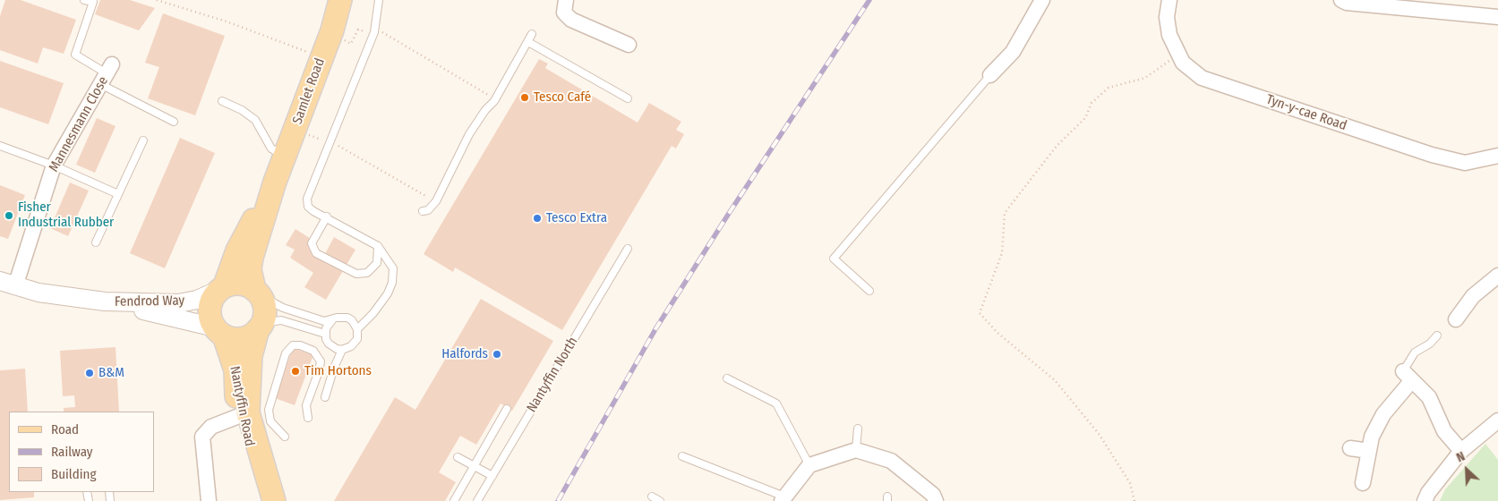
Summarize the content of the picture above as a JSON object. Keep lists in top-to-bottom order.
{
  "streets": {
    "main road": ["Samlet Road", "Nantyffin Road"],
    "street": ["Tyn-y-cae Road", "Mannesmann Close", "Fendrod Way"],
    "lane": ["Nantyffin North"]
  },
  "crossings": [
    ["Samlet Road", "Fendrod Way"],
    ["Samlet Road", "Nantyffin Road"],
    ["Mannesmann Close", "Fendrod Way"],
    ["Fendrod Way", "Nantyffin Road"]
  ],
  "places": [
    "Tesco Café",
    "Fisher Industrial Rubber",
    "Tesco Extra",
    "Halfords",
    "Tim Hortons",
    "B&M"
  ],
  "legend": ["Road", "Railway", "Building"],
  "north": "top left"
}
